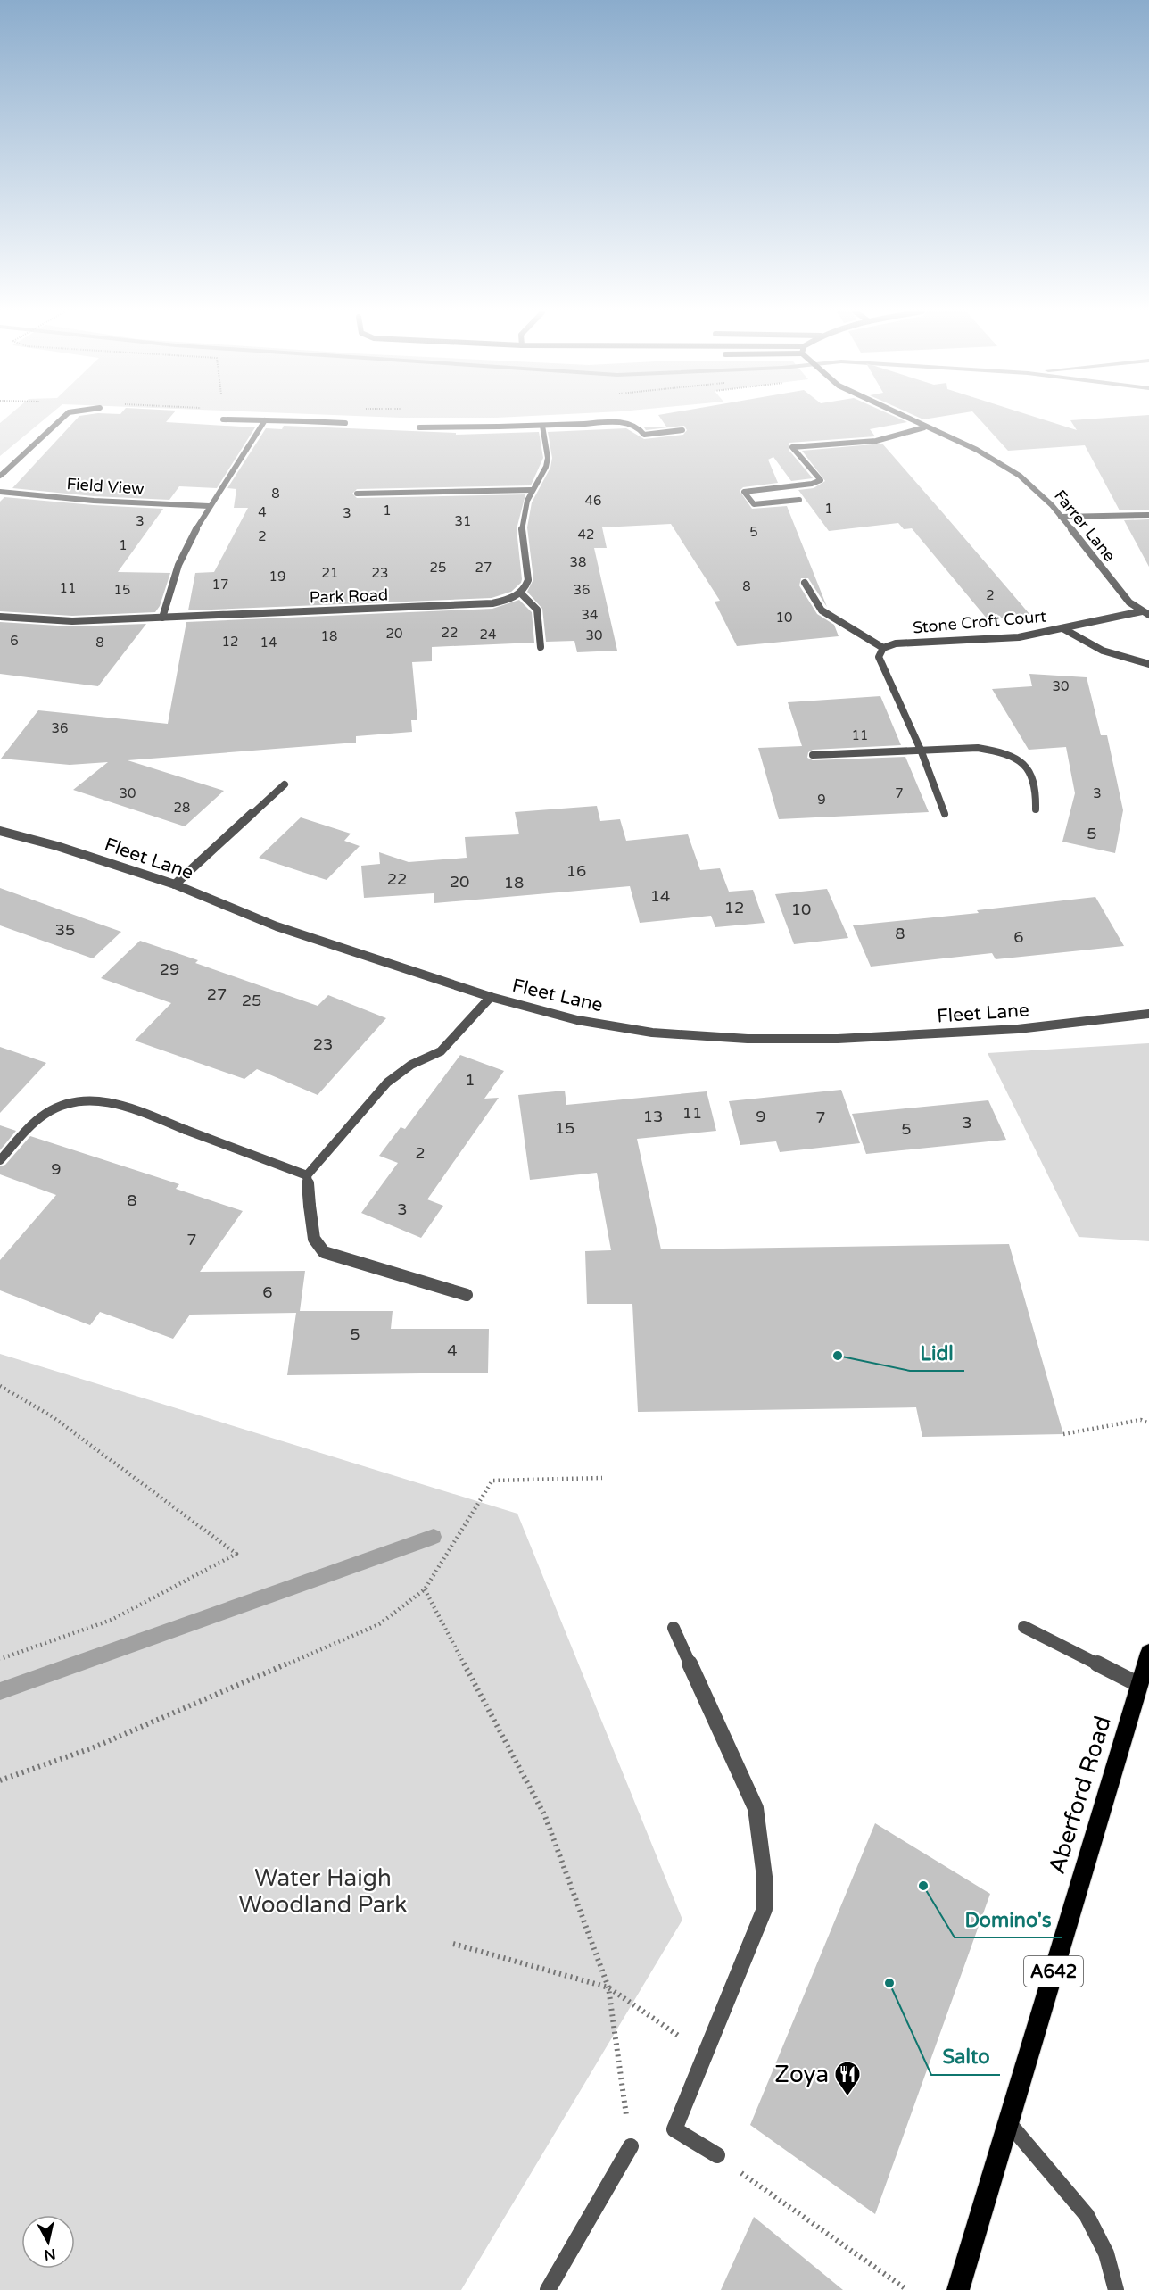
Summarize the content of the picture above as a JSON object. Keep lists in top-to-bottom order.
{
  "streets": {
    "main road": ["Aberford Road", "A642"],
    "street": [
      "Field View",
      "Farrer Lane",
      "Park Road",
      "Stone Croft Court",
      "Fleet Lane"
    ]
  },
  "crossings": [
    ["Farrer Lane", "Stone Croft Court"]
  ],
  "parks": ["Water Haigh Woodland Park"],
  "places": {
    "other": ["Lidl", "Domino's", "Salto"],
    "restaurant": ["Zoya"]
  },
  "house_numbers": [
    "8",
    "46",
    "1",
    "1",
    "4",
    "3",
    "3",
    "31",
    "5",
    "42",
    "2",
    "1",
    "38",
    "25",
    "27",
    "21",
    "23",
    "19",
    "17",
    "8",
    "11",
    "15",
    "36",
    "2",
    "34",
    "10",
    "22",
    "20",
    "24",
    "30",
    "18",
    "6",
    "12",
    "8",
    "14",
    "30",
    "36",
    "11",
    "30",
    "7",
    "3",
    "9",
    "28",
    "5",
    "16",
    "22",
    "20",
    "18",
    "14",
    "12",
    "10",
    "35",
    "8",
    "6",
    "29",
    "27",
    "25",
    "23",
    "1",
    "11",
    "13",
    "9",
    "7",
    "3",
    "15",
    "5",
    "2",
    "9",
    "8",
    "3",
    "7",
    "6",
    "5",
    "4"
  ],
  "north": "bottom"
}
